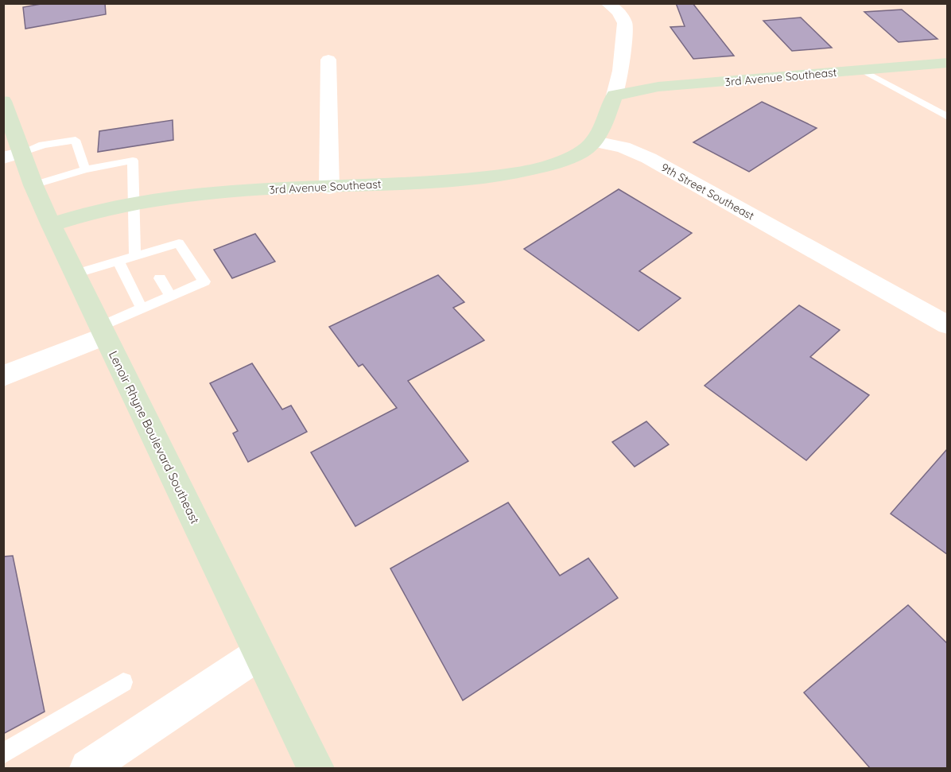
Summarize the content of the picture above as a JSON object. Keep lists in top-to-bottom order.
{
  "streets": {
    "street": ["3rd Avenue Southeast", "9th Street Southeast", "Lenoir Rhyne Boulevard Southeast"]
  },
  "crossings": [
    ["3rd Avenue Southeast", "9th Street Southeast"],
    ["3rd Avenue Southeast", "Lenoir Rhyne Boulevard Southeast"]
  ]
}
